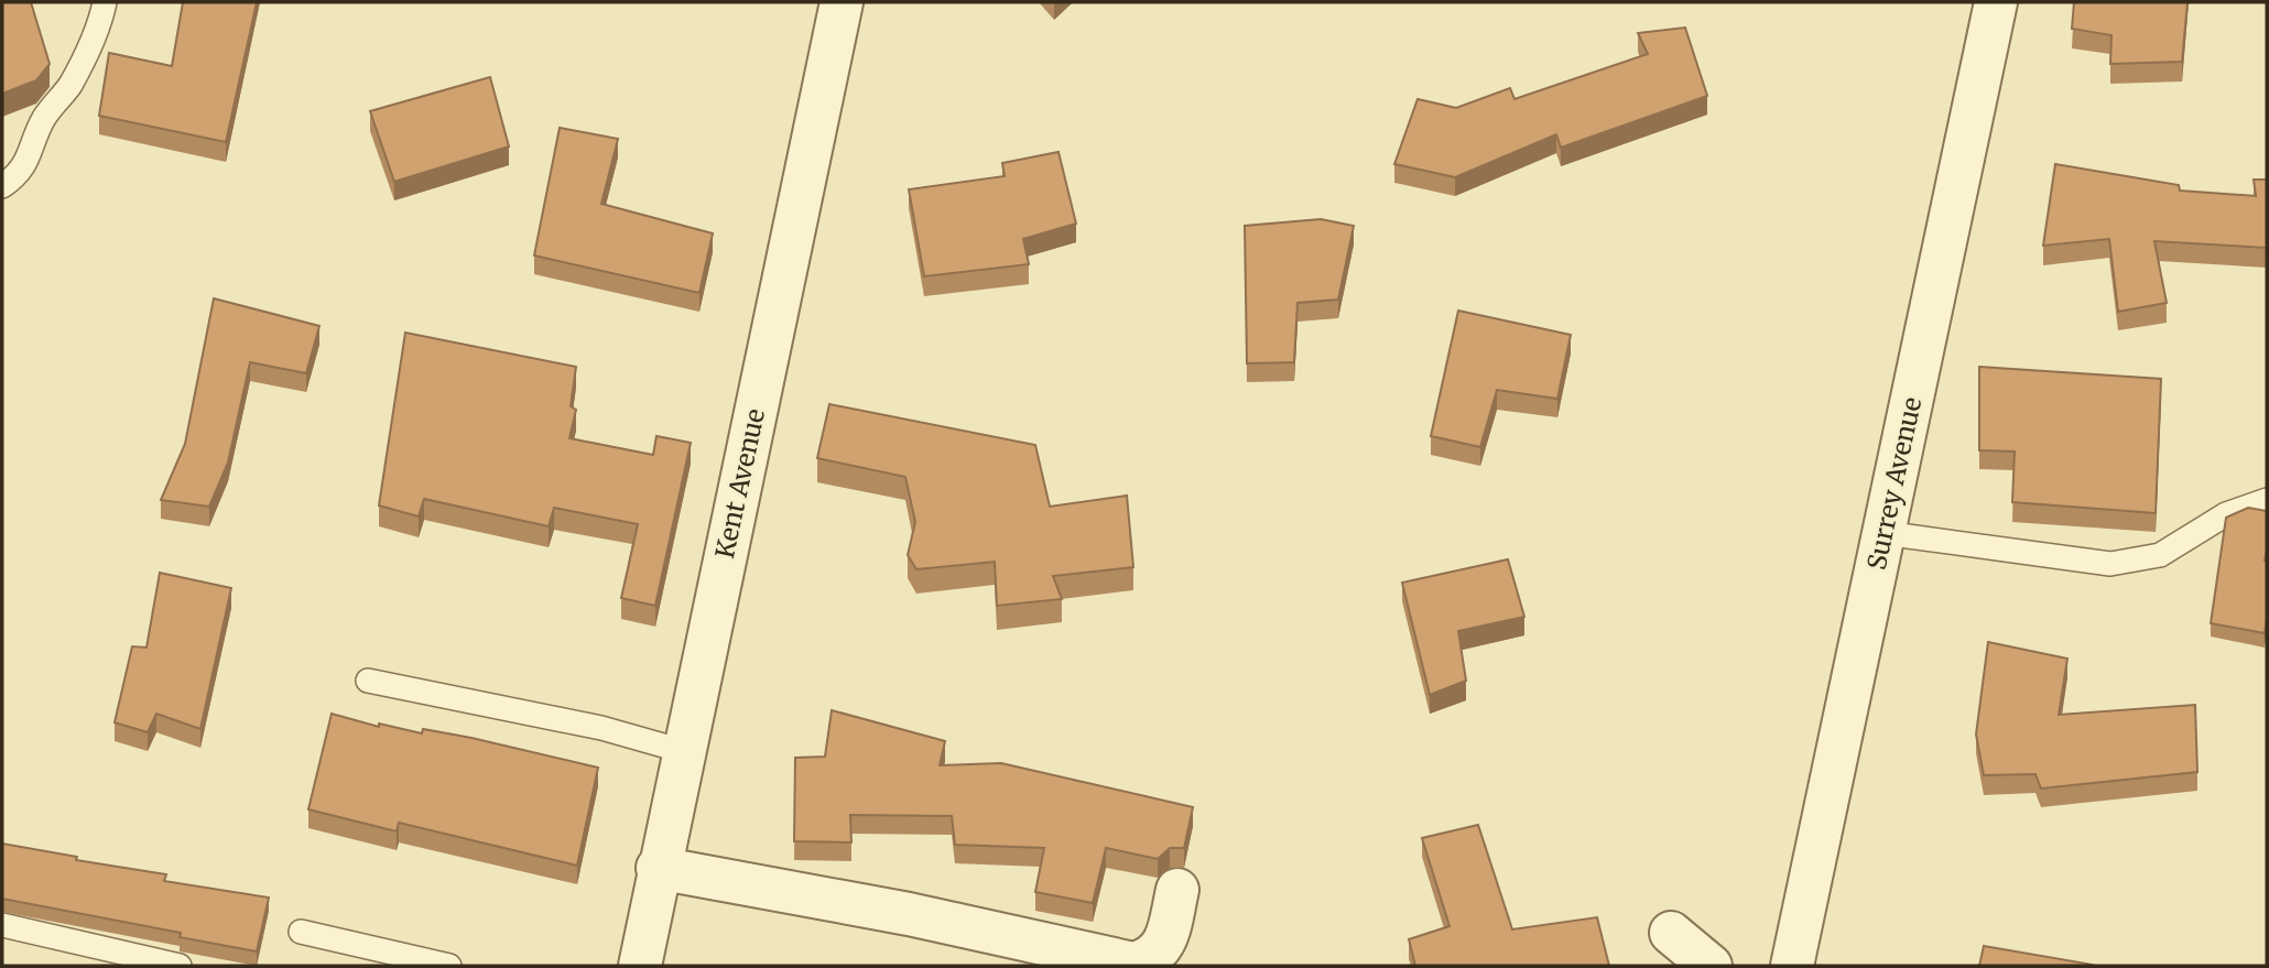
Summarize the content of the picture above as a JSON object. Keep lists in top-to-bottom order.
{
  "streets": {
    "street": ["Kent Avenue", "Surrey Avenue"]
  }
}
